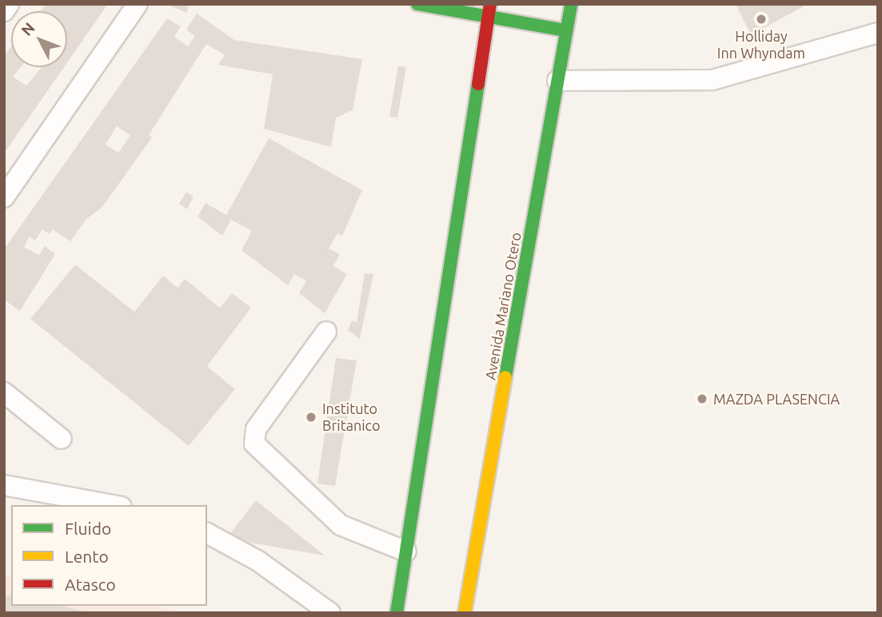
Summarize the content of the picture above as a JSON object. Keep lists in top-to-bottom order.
{
  "streets": {
    "main road": ["Avenida Mariano Otero"]
  },
  "places": ["Holliday Inn Whyndam", "MAZDA PLASENCIA", "Instituto Britanico"],
  "legend": ["Fluido", "Lento", "Atasco"],
  "north": "top left"
}
